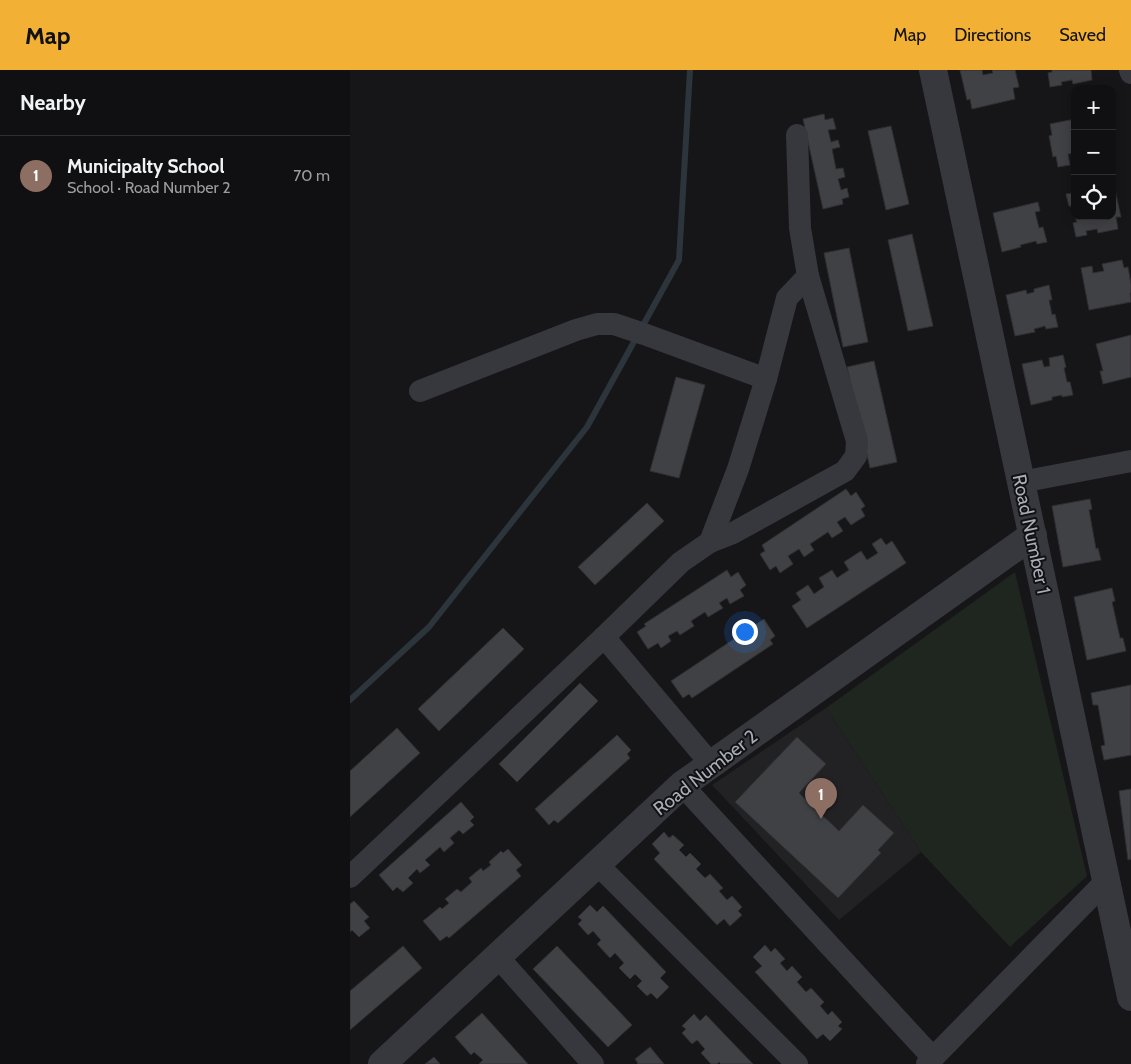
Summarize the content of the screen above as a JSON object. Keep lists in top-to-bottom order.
{
  "streets": {
    "street": ["Road Number 1", "Road Number 2"]
  },
  "crossings": [
    ["Road Number 1", "Road Number 2"]
  ],
  "page": {
    "header": "Map",
    "nav": ["Map", "Directions", "Saved"],
    "heading": "Nearby",
    "map_buttons": ["+", "−"],
    "list": [
      {
        "mark": "1",
        "name": "Municipalty School",
        "note": "School · Road Number 2",
        "value": "70 m"
      }
    ],
    "pins": "1"
  }
}
